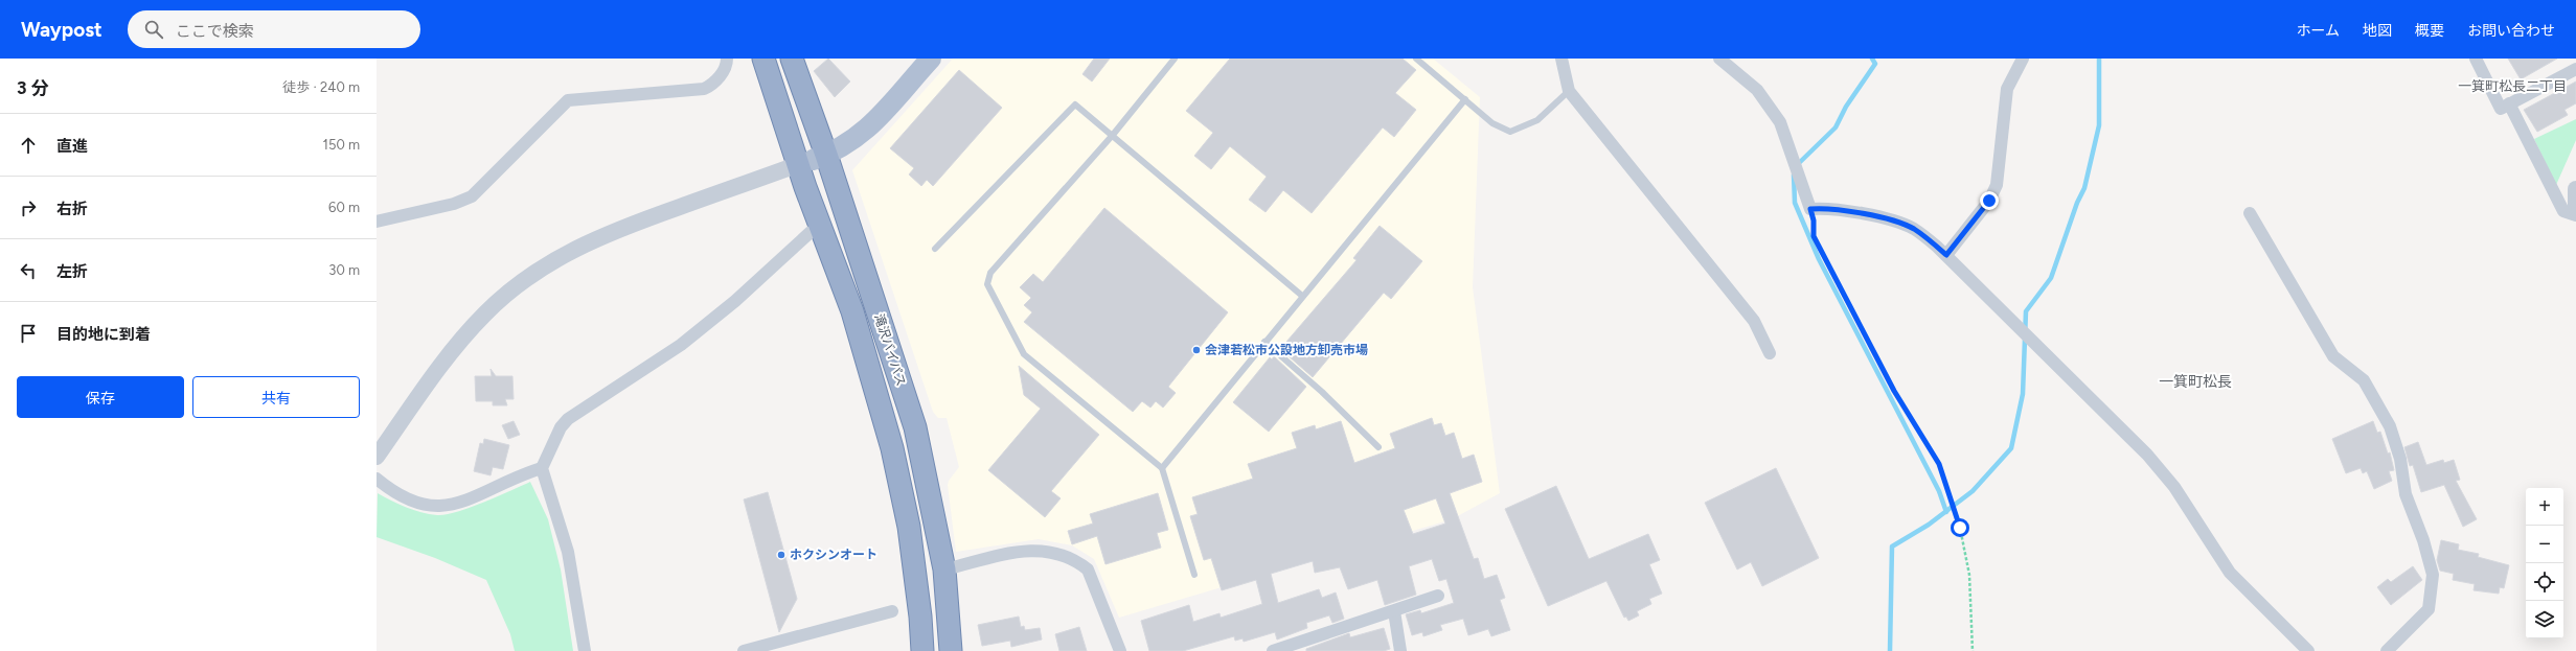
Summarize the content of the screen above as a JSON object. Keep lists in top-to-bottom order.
{
  "streets": {
    "highway": ["滝沢バイパス"]
  },
  "districts": ["一箕町松長二丁目", "一箕町松長"],
  "places": ["会津若松市公設地方卸売市場", "ホクシンオート"],
  "page": {
    "header": "Waypost",
    "search": "ここで検索",
    "nav": [
      "ホーム",
      "地図",
      "概要",
      "お問い合わせ"
    ],
    "heading": ["3 分", "徒歩 · 240 m"],
    "list": [
      ["直進", "150 m"],
      ["右折", "60 m"],
      ["左折", "30 m"],
      "目的地に到着"
    ],
    "buttons": ["保存", "共有"],
    "map_buttons": ["+", "−"]
  }
}
